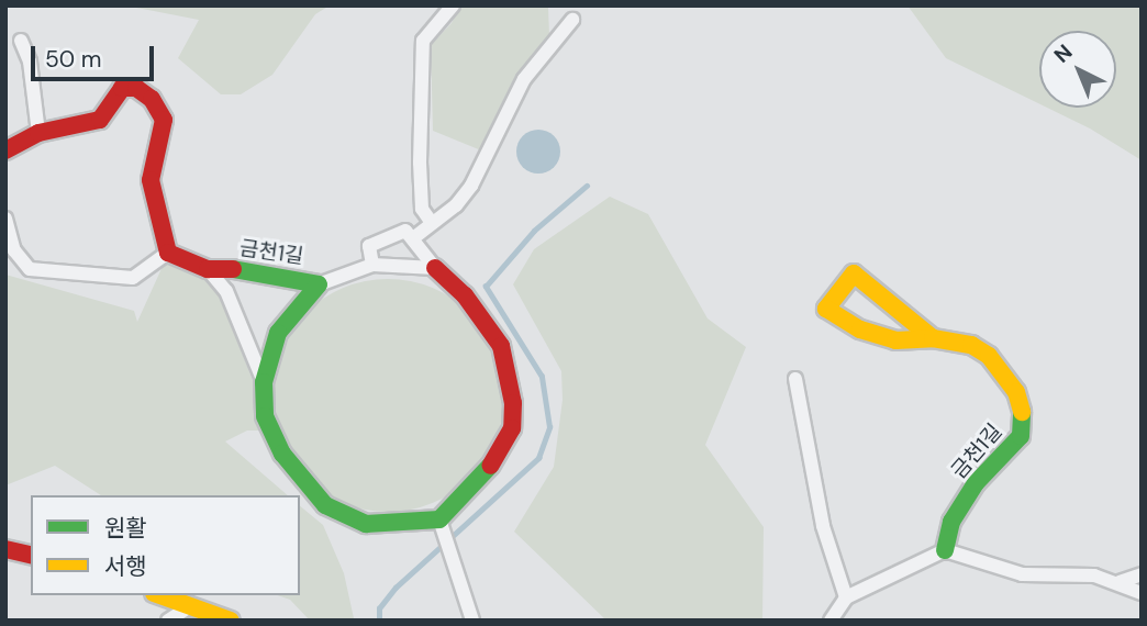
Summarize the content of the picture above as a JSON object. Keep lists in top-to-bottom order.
{
  "streets": {
    "street": ["금천1길"]
  },
  "legend": ["원활", "서행"],
  "scale_bar": "50 m",
  "north": "top left"
}
